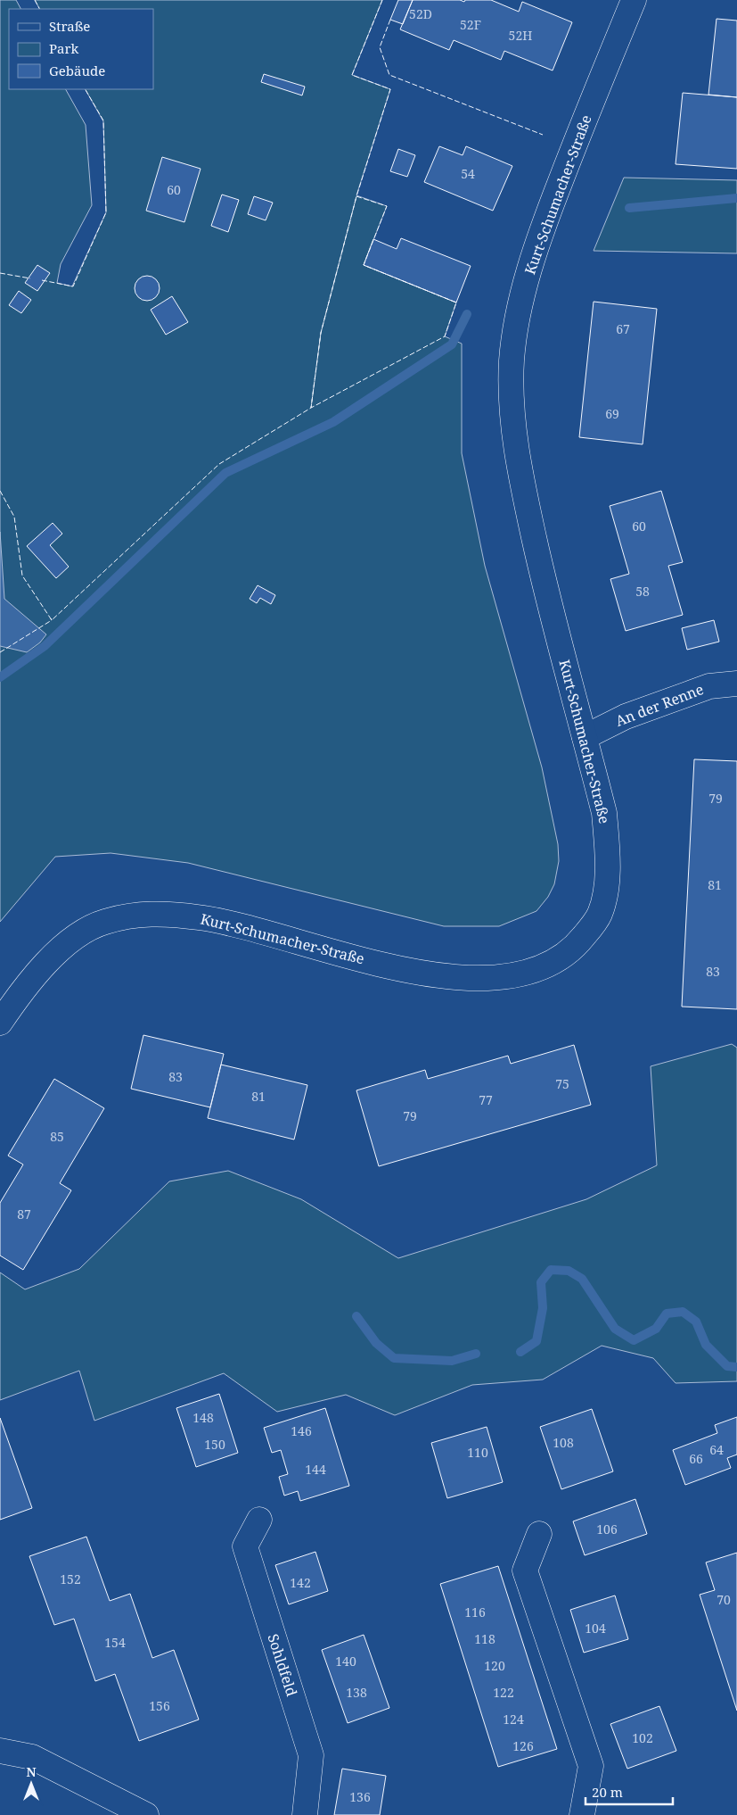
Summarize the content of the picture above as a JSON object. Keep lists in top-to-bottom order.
{
  "streets": {
    "street": ["Kurt-Schumacher-Straße", "An der Renne", "Sohldfeld"]
  },
  "crossings": [
    ["Kurt-Schumacher-Straße", "An der Renne"]
  ],
  "house_numbers": [
    "52D",
    "52F",
    "52H",
    "54",
    "60",
    "67",
    "69",
    "60",
    "58",
    "79",
    "81",
    "83",
    "83",
    "75",
    "81",
    "77",
    "79",
    "85",
    "87",
    "148",
    "146",
    "108",
    "150",
    "64",
    "110",
    "66",
    "144",
    "106",
    "152",
    "142",
    "70",
    "116",
    "104",
    "118",
    "154",
    "140",
    "120",
    "138",
    "122",
    "156",
    "124",
    "102",
    "126",
    "136"
  ],
  "legend": ["Straße", "Park", "Gebäude"],
  "scale_bar": "20 m",
  "north": "top"
}
